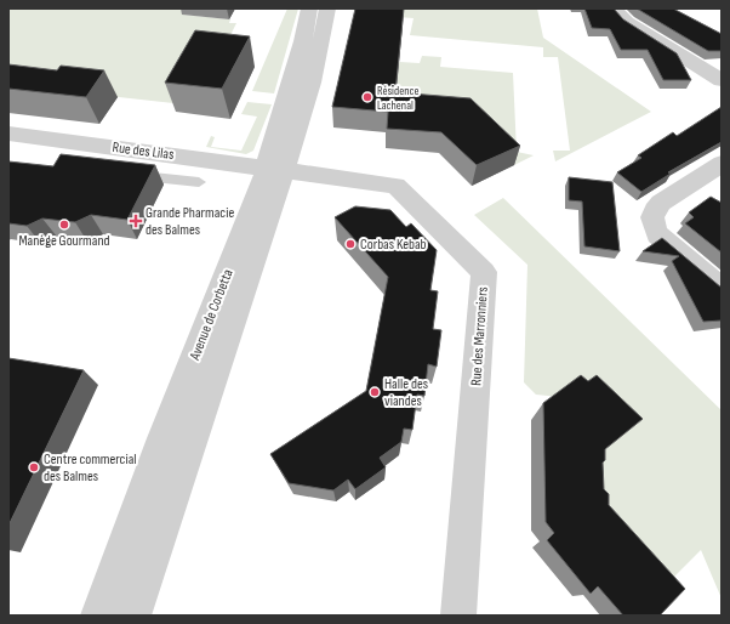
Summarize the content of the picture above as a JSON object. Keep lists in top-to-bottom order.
{
  "streets": {
    "street": ["Rue des Lilas", "Avenue de Corbetta", "Rue des Marronniers"]
  },
  "crossings": [
    ["Rue des Lilas", "Avenue de Corbetta"],
    ["Rue des Lilas", "Rue des Marronniers"],
    ["Avenue de Corbetta", "Rue des Marronniers"]
  ],
  "places": {
    "other": [
      "Résidence Lachenal",
      "Manège Gourmand",
      "Corbas Kebab",
      "Halle des viandes",
      "Centre commercial des Balmes"
    ],
    "health": ["Grande Pharmacie des Balmes"]
  }
}
